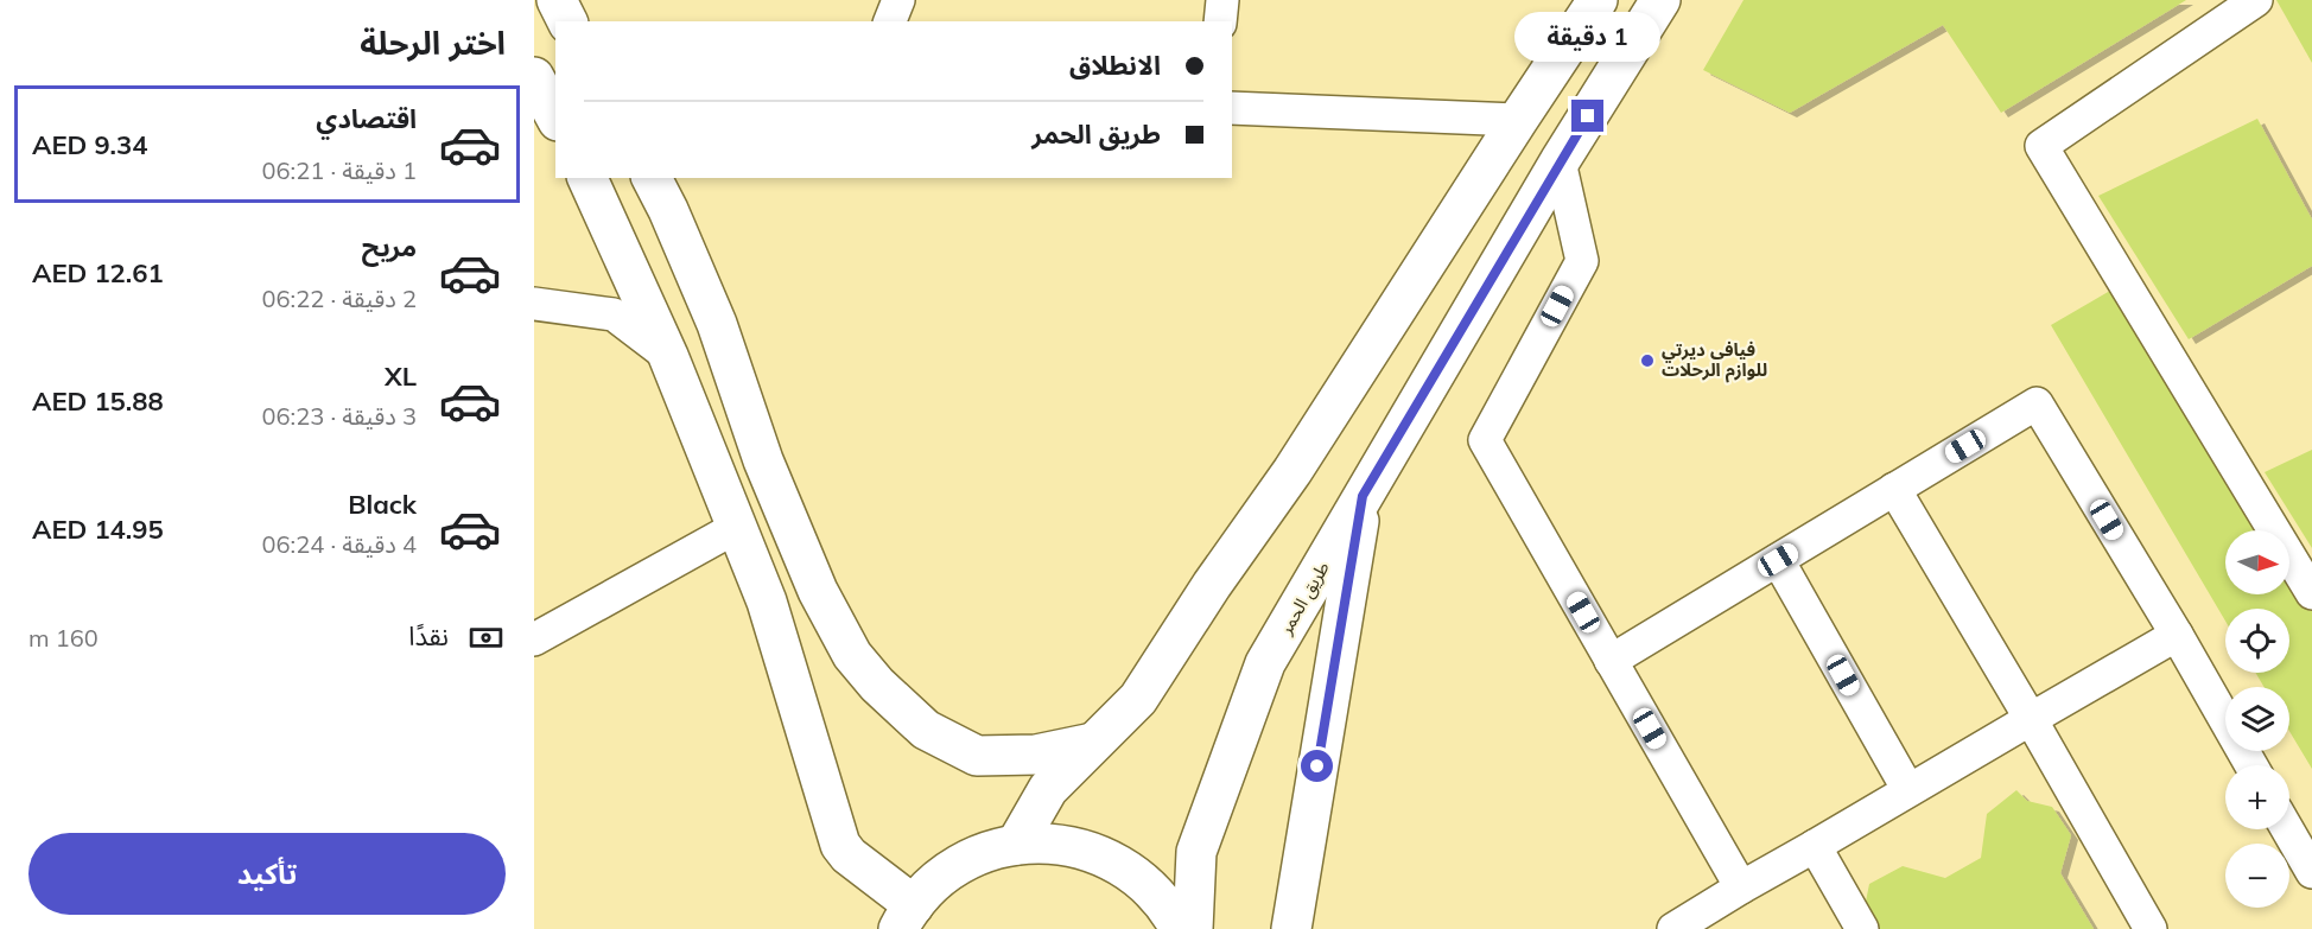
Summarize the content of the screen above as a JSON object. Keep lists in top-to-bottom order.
{
  "streets": {
    "street": ["طريق الحمر"]
  },
  "places": ["فيافي ديرتي للوازم الرحلات"],
  "north": "right",
  "page": {
    "heading": "اختر الرحلة",
    "bubble": "1 دقيقة",
    "banner": ["الانطلاق", "طريق الحمر"],
    "list": [
      {
        "name": "اقتصادي",
        "note": "1 دقيقة · 06:21",
        "value": "AED 9.34"
      },
      {
        "name": "مريح",
        "note": "2 دقيقة · 06:22",
        "value": "AED 12.61"
      },
      {
        "name": "XL",
        "note": "3 دقيقة · 06:23",
        "value": "AED 15.88"
      },
      {
        "name": "Black",
        "note": "4 دقيقة · 06:24",
        "value": "AED 14.95"
      }
    ],
    "map_buttons": ["+", "−"],
    "pay": ["نقدًا", "160 m"],
    "buttons": "تأكيد"
  }
}
